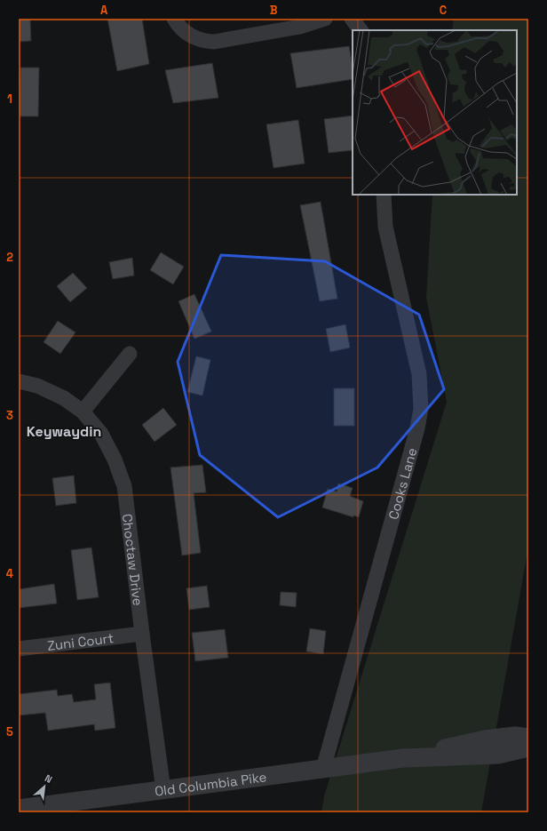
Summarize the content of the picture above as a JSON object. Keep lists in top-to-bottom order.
{
  "streets": {
    "street": [
      "Cooks Lane",
      "Choctaw Drive",
      "Zuni Court",
      "Old Columbia Pike"
    ]
  },
  "crossings": [
    ["Cooks Lane", "Old Columbia Pike"],
    ["Choctaw Drive", "Zuni Court"],
    ["Choctaw Drive", "Old Columbia Pike"]
  ],
  "districts": ["Keywaydin"],
  "north": "top right",
  "grid": {
    "columns": ["A", "B", "C"],
    "rows": [
      "1",
      "2",
      "3",
      "4",
      "5"
    ]
  }
}
